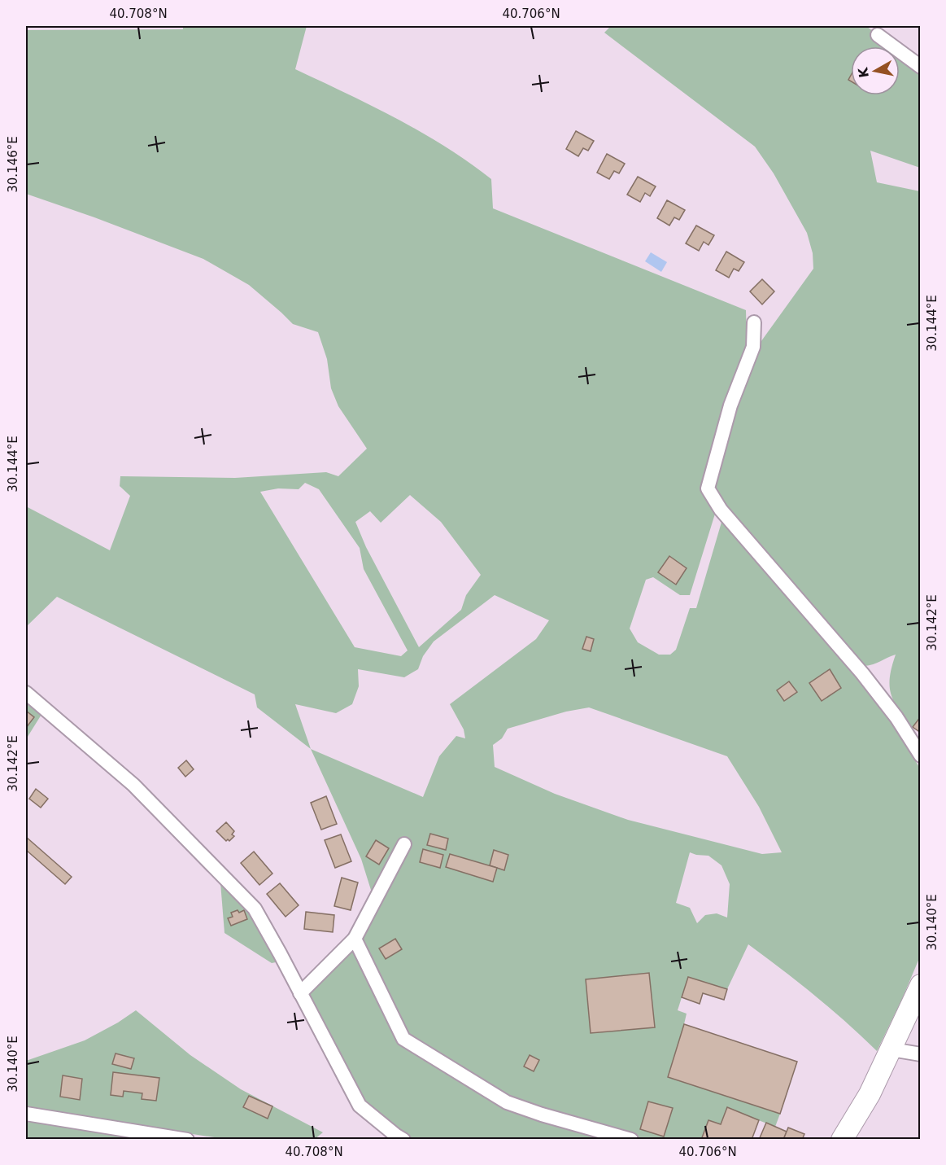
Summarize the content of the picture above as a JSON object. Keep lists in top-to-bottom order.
{
  "north": "left",
  "coordinates": [
    "40.708°N",
    "40.706°N",
    "30.146°E",
    "30.144°E",
    "30.142°E",
    "30.140°E"
  ]
}
